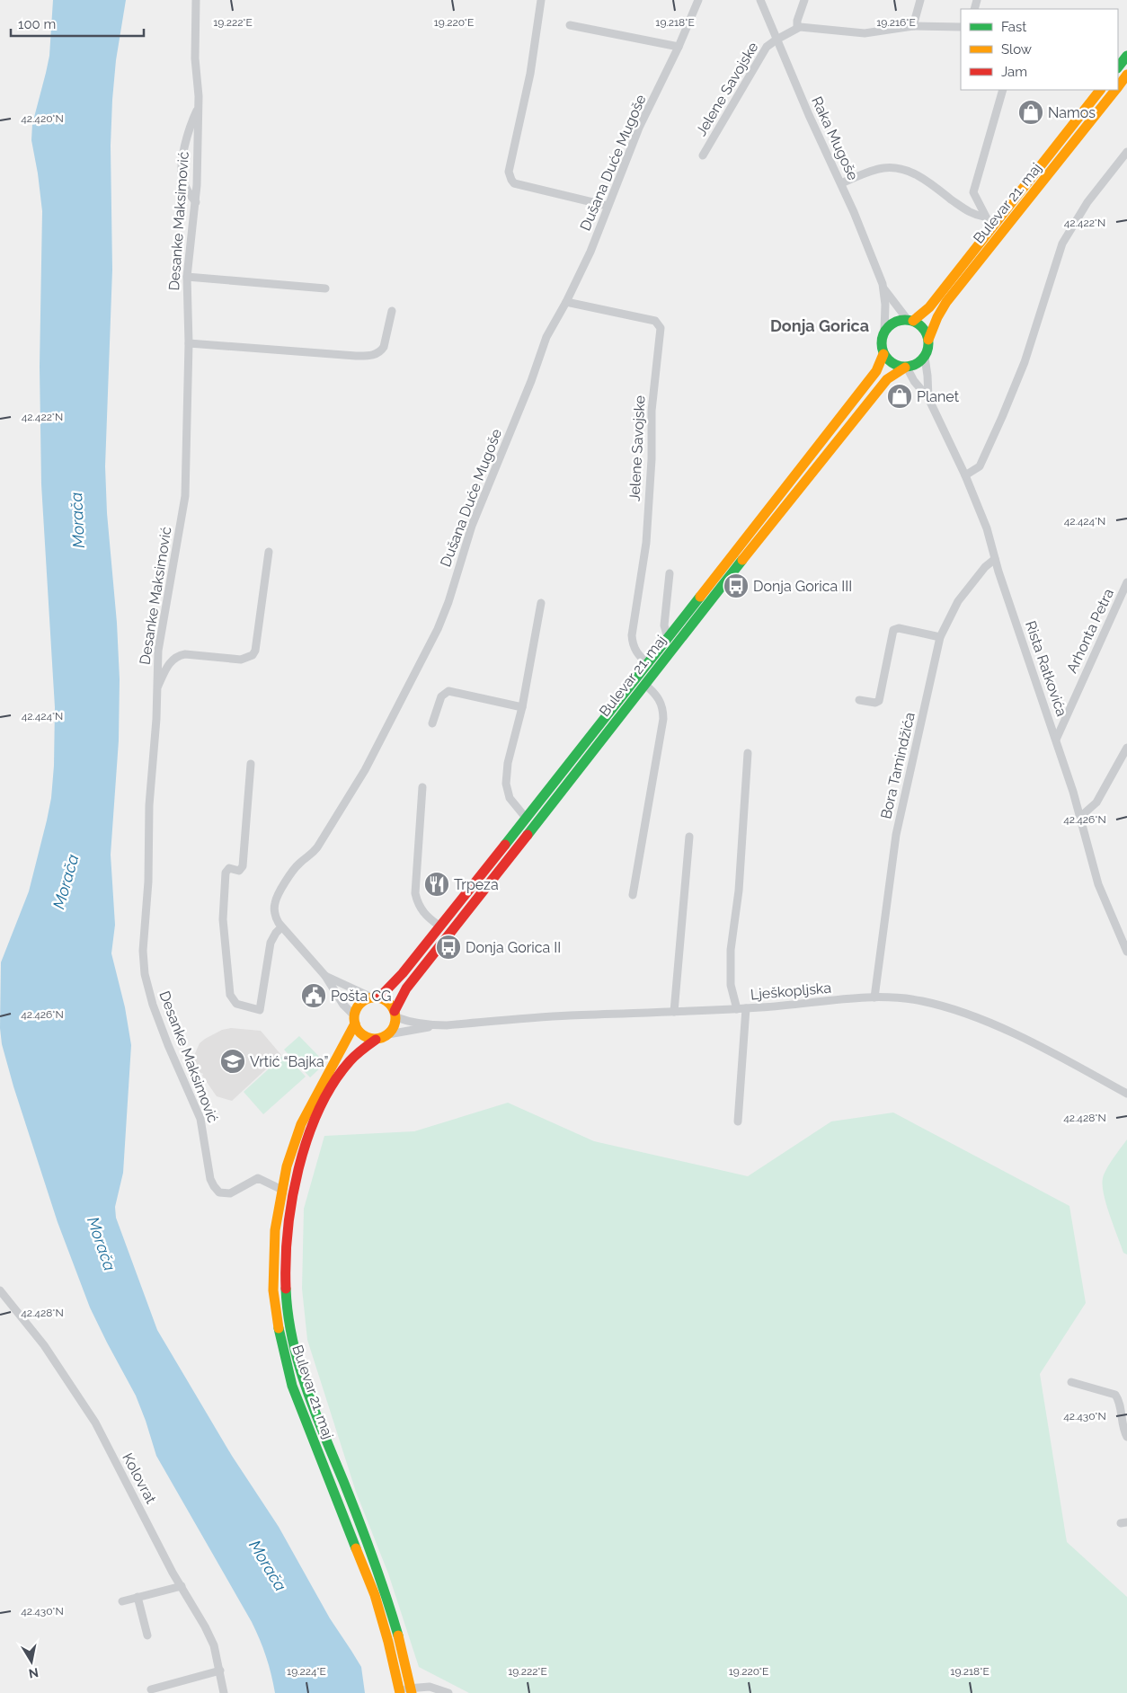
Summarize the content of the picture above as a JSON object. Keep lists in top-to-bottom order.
{
  "streets": {
    "main road": ["Bulevar 21. maj"],
    "street": [
      "Jelene Savojske",
      "Raka Mugoše",
      "Dušana Duće Mugoše",
      "Desanke Maksimović",
      "Arhonta Petra",
      "Rista Ratkovića",
      "Bora Tamindžića",
      "Lješkopljska",
      "Kolovrat"
    ]
  },
  "crossings": [
    ["Jelene Savojske", "Raka Mugoše"],
    ["Jelene Savojske", "Dušana Duće Mugoše"],
    ["Jelene Savojske", "Bulevar 21. maj"],
    ["Raka Mugoše", "Bulevar 21. maj"],
    ["Raka Mugoše", "Rista Ratkovića"],
    ["Dušana Duće Mugoše", "Bulevar 21. maj"],
    ["Dušana Duće Mugoše", "Lješkopljska"],
    ["Bulevar 21. maj", "Desanke Maksimović"],
    ["Bulevar 21. maj", "Rista Ratkovića"],
    ["Bulevar 21. maj", "Lješkopljska"],
    ["Arhonta Petra", "Rista Ratkovića"],
    ["Rista Ratkovića", "Bora Tamindžića"],
    ["Bora Tamindžića", "Lješkopljska"]
  ],
  "districts": ["Donja Gorica"],
  "water": ["Morača"],
  "places": {
    "shop": ["Namos", "Planet"],
    "bus stop": ["Donja Gorica III", "Donja Gorica II"],
    "restaurant": ["Trpeza"],
    "public building": ["Pošta CG"],
    "school or university": ["Vrtić “Bajka”"]
  },
  "legend": ["Fast", "Slow", "Jam"],
  "scale_bar": "100 m",
  "north": "bottom",
  "coordinates": [
    "19.222°E",
    "19.220°E",
    "19.218°E",
    "19.216°E",
    "42.420°N",
    "42.422°N",
    "42.424°N",
    "42.426°N",
    "42.428°N",
    "42.430°N",
    "19.224°E"
  ]
}
